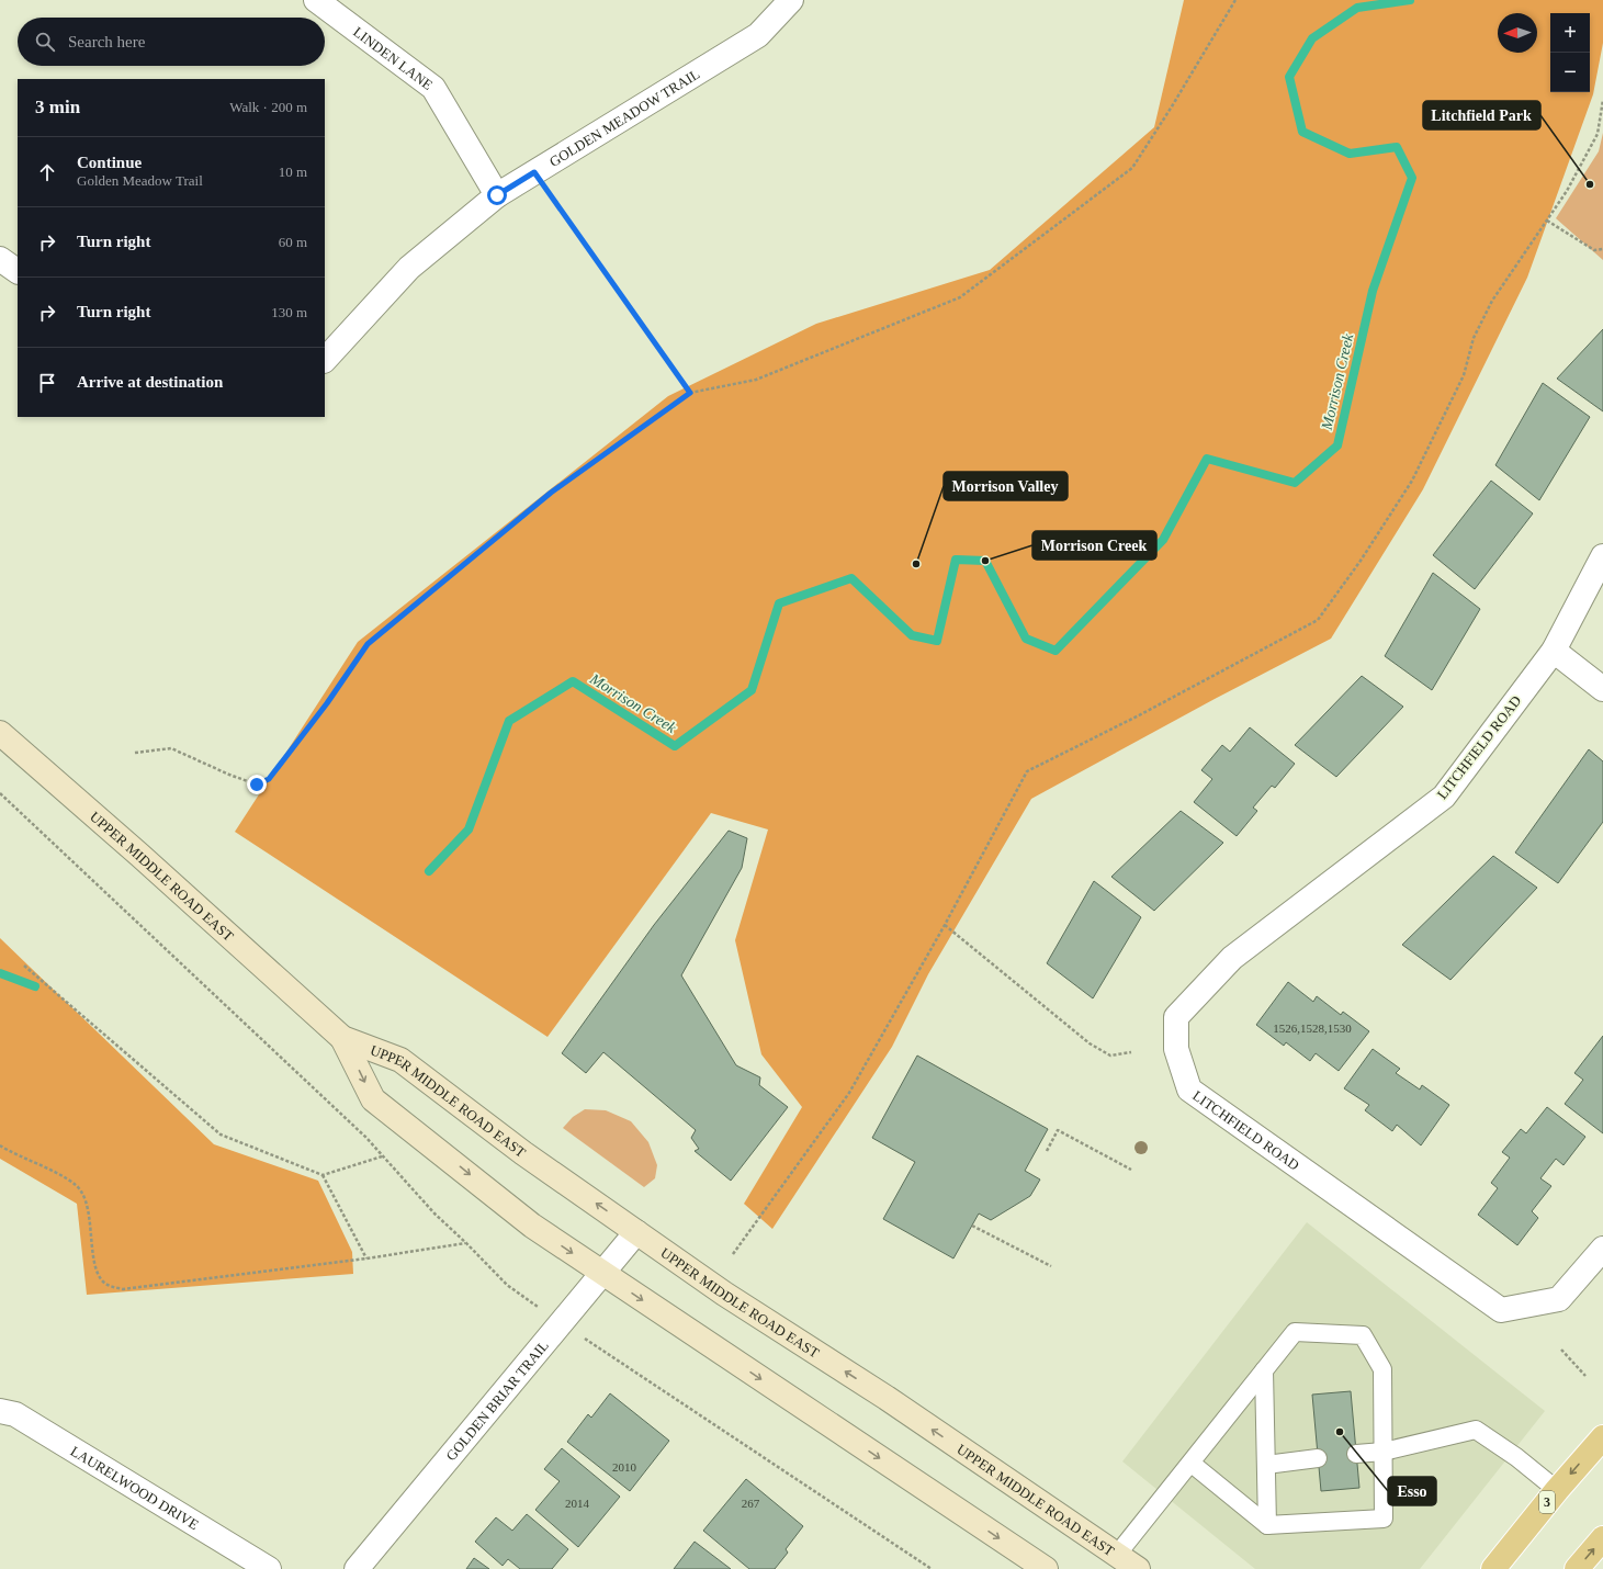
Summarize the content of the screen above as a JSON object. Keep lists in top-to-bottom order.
{
  "streets": {
    "main road": ["UPPER MIDDLE ROAD EAST", "3"],
    "street": [
      "LINDEN LANE",
      "GOLDEN MEADOW TRAIL",
      "LITCHFIELD ROAD",
      "GOLDEN BRIAR TRAIL",
      "LAURELWOOD DRIVE"
    ]
  },
  "crossings": [
    ["LINDEN LANE", "GOLDEN MEADOW TRAIL"],
    ["UPPER MIDDLE ROAD EAST", "GOLDEN BRIAR TRAIL"]
  ],
  "water": ["Morrison Creek"],
  "places": [
    "Litchfield Park",
    "Morrison Creek",
    "Morrison Valley",
    "Esso"
  ],
  "house_numbers": [
    "1526,1528,1530",
    "2010",
    "2014",
    "267"
  ],
  "north": "left",
  "page": {
    "map_buttons": ["+", "−"],
    "search": "Search here",
    "heading": ["3 min", "Walk · 200 m"],
    "list": [
      ["Continue", "Golden Meadow Trail", "10 m"],
      ["Turn right", "60 m"],
      ["Turn right", "130 m"],
      "Arrive at destination"
    ]
  }
}
